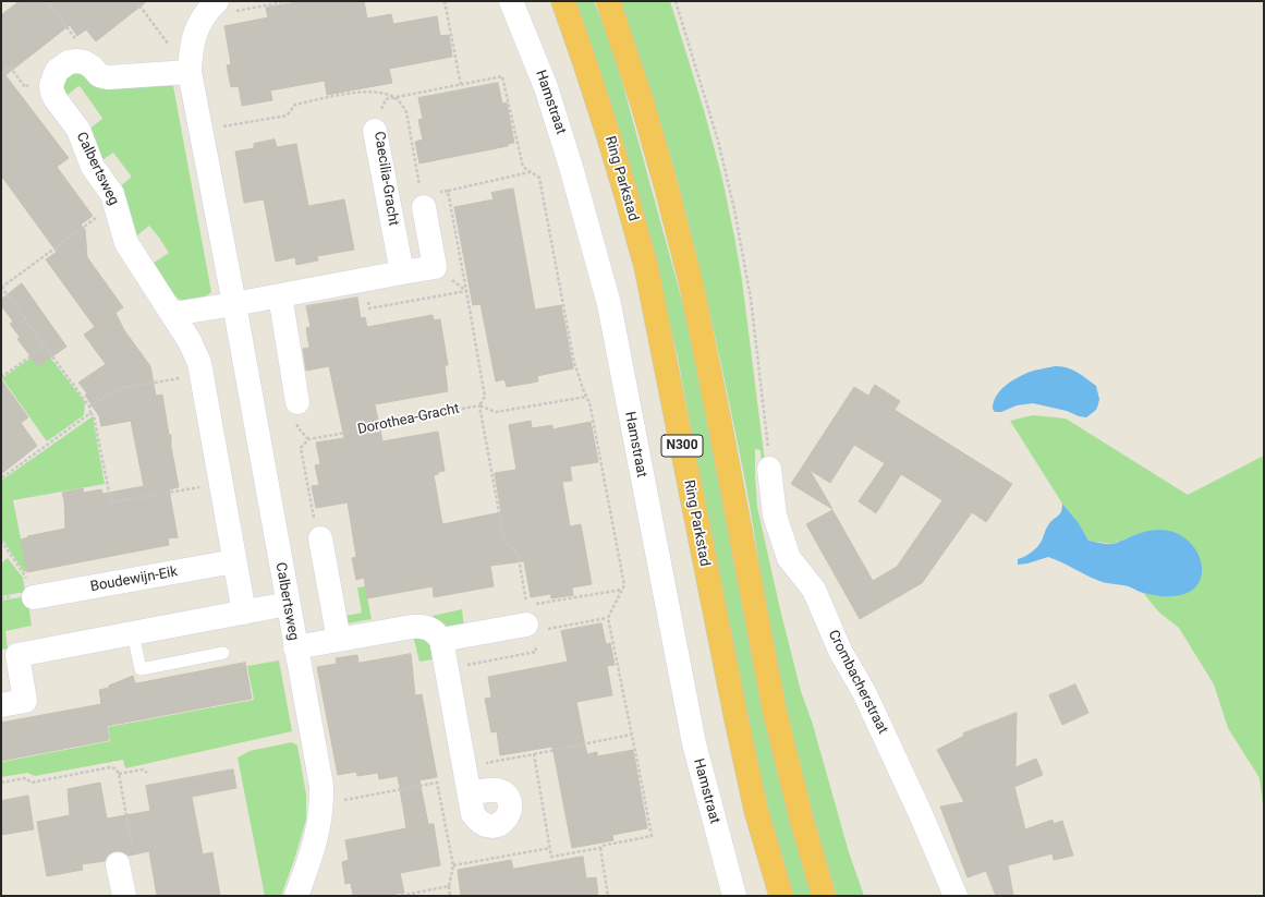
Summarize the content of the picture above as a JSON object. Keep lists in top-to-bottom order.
{
  "streets": {
    "highway": ["Ring Parkstad", "N300"],
    "street": [
      "Hamstraat",
      "Calbertsweg",
      "Caecilia-Gracht",
      "Boudewijn-Eik",
      "Crombacherstraat"
    ],
    "path": ["Dorothea-Gracht"]
  },
  "crossings": [
    ["Calbertsweg", "Boudewijn-Eik"]
  ]
}
